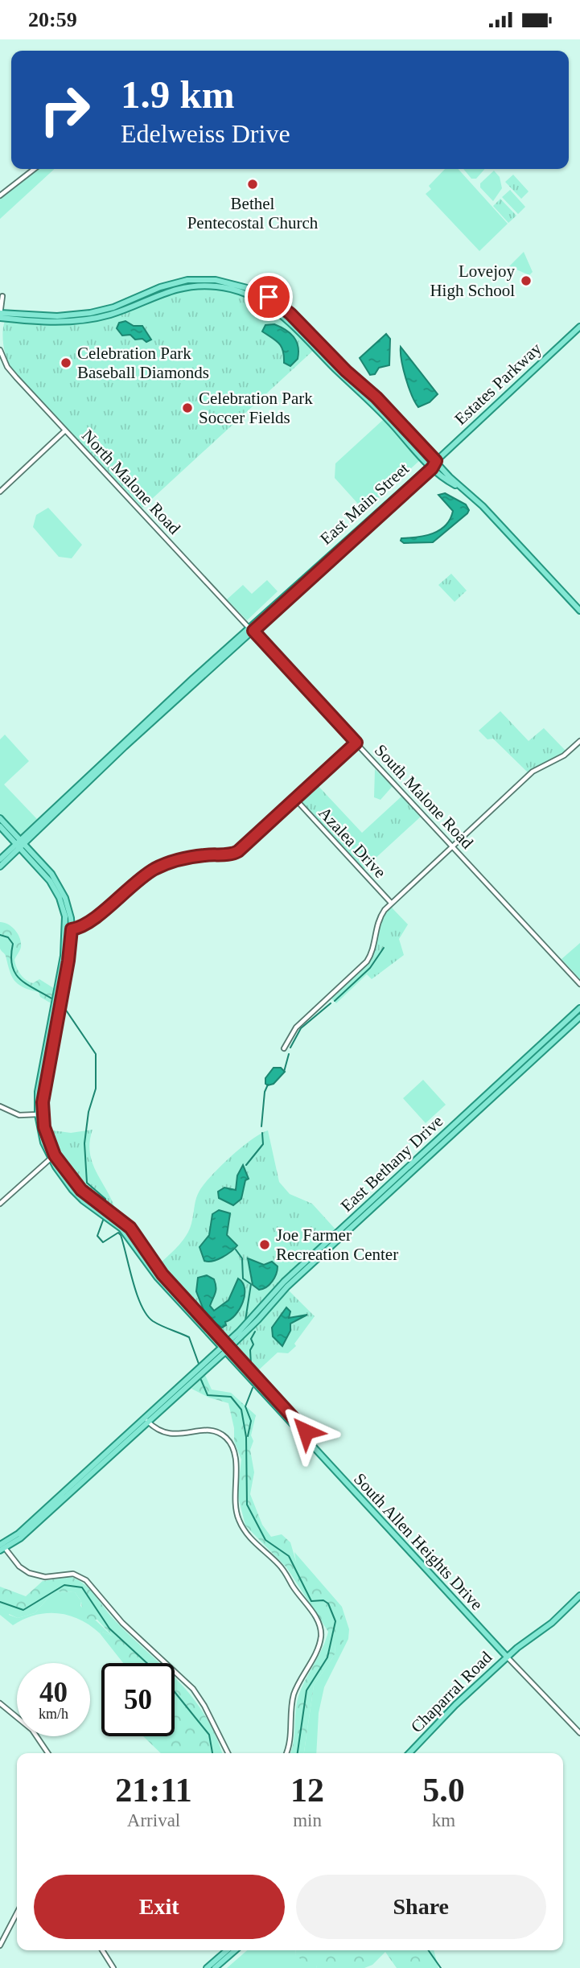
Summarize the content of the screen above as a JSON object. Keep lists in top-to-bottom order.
{
  "streets": {
    "main road": [
      "Estates Parkway",
      "East Main Street",
      "East Bethany Drive",
      "South Allen Heights Drive",
      "Chaparral Road"
    ],
    "street": ["North Malone Road", "South Malone Road", "Azalea Drive"]
  },
  "crossings": [
    ["Estates Parkway", "East Main Street"],
    ["North Malone Road", "East Main Street"],
    ["North Malone Road", "South Malone Road"],
    ["East Main Street", "South Malone Road"],
    ["East Main Street", "South Allen Heights Drive"],
    ["East Bethany Drive", "South Allen Heights Drive"],
    ["South Allen Heights Drive", "Chaparral Road"]
  ],
  "places": [
    "Bethel Pentecostal Church",
    "Lovejoy High School",
    "Celebration Park Baseball Diamonds",
    "Celebration Park Soccer Fields",
    "Joe Farmer Recreation Center"
  ],
  "page": {
    "status": "20:59",
    "turn": ["1.9 km", "Edelweiss Drive"],
    "speed": "40 km/h",
    "limit": "50",
    "eta": [
      "21:11",
      "Arrival",
      "12",
      "min",
      "5.0",
      "km"
    ],
    "buttons": ["Exit", "Share"]
  }
}
